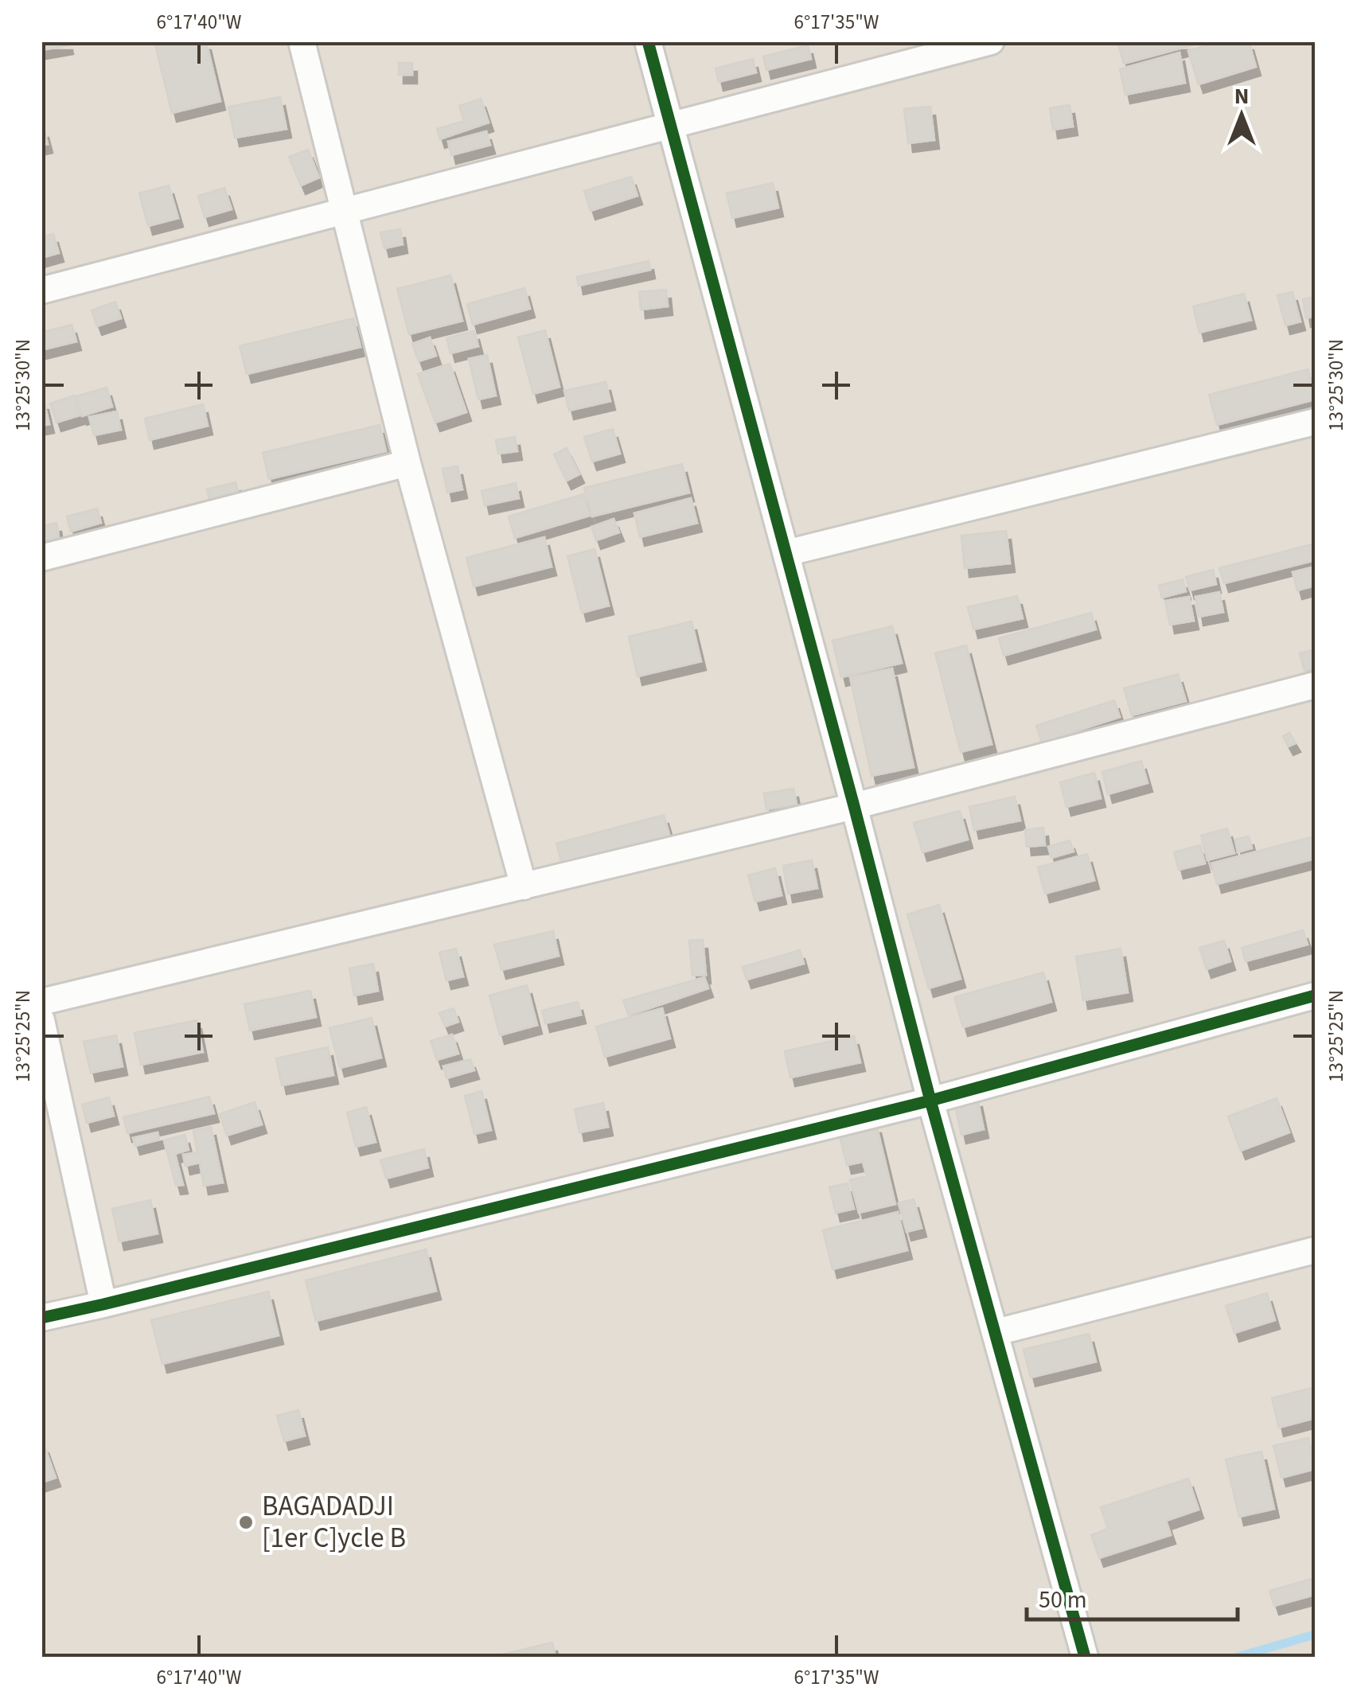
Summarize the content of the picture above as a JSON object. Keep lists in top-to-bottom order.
{
  "places": ["BAGADADJI [1er C]ycle B"],
  "scale_bar": "50 m",
  "north": "top",
  "coordinates": [
    "6°17'40\"W",
    "6°17'35\"W",
    "13°25'30\"N",
    "13°25'25\"N"
  ]
}
